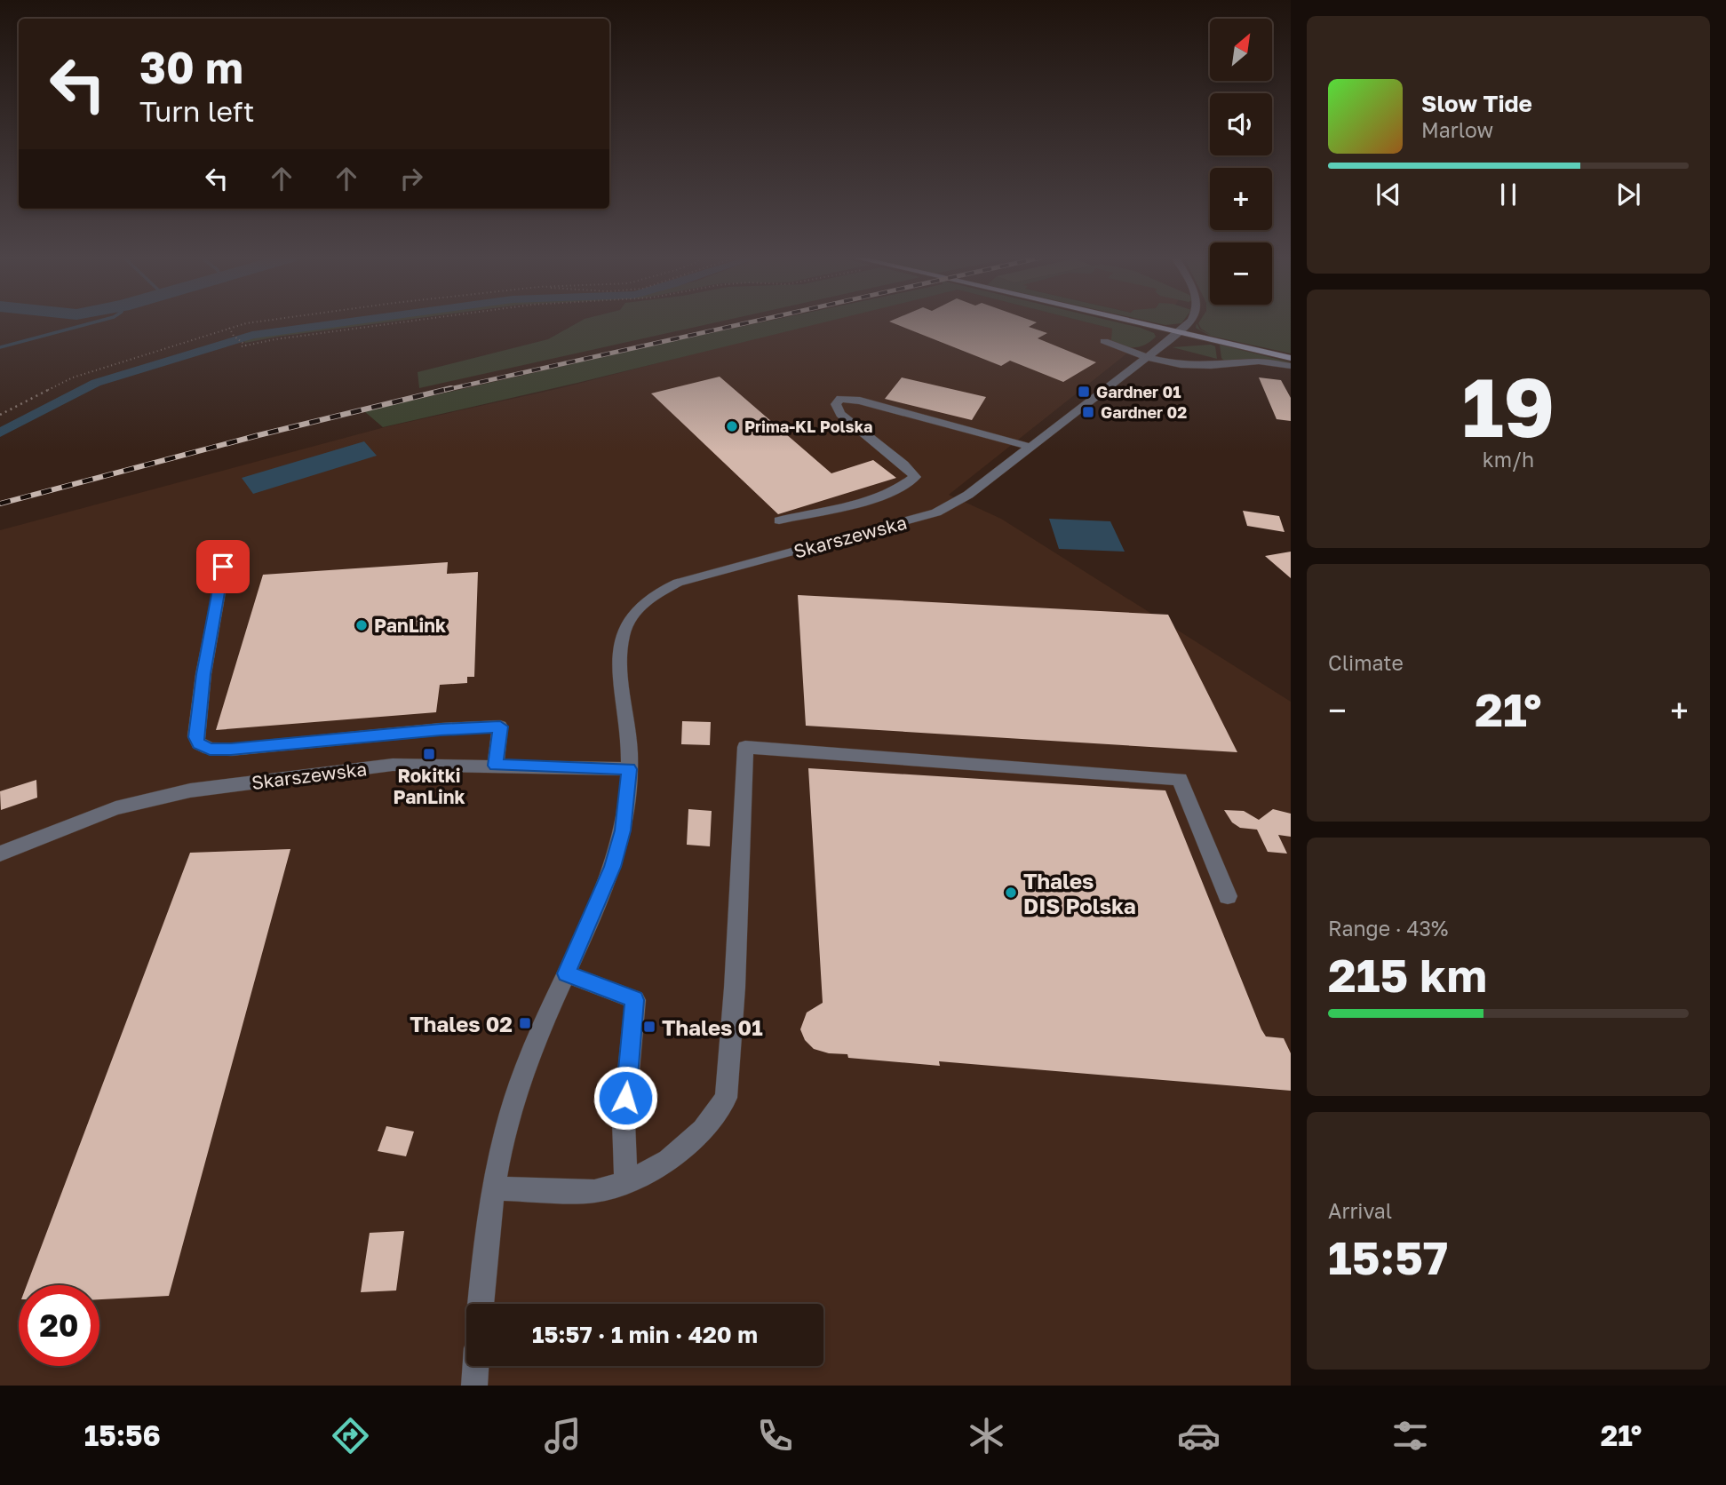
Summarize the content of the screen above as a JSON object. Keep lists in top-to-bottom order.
{
  "streets": {
    "street": ["Skarszewska"]
  },
  "places": {
    "transit": [
      "Gardner 01",
      "Gardner 02",
      "Rokitki PanLink",
      "Thales 02",
      "Thales 01"
    ],
    "other": ["Prima-KL Polska", "PanLink", "Thales DIS Polska"]
  },
  "north": "top right",
  "page": {
    "map_buttons": ["+", "−"],
    "turn": ["30 m", "Turn left"],
    "song": ["Slow Tide", "Marlow"],
    "tile": [
      ["19", "km/h"],
      "Climate",
      ["Range · 43%", "215 km"],
      ["Arrival", "15:57"]
    ],
    "heat": ["−", "21°", "+"],
    "limit": "20",
    "trip": "15:57 · 1 min · 420 m",
    "tabs": ["15:56", "21°"]
  }
}
